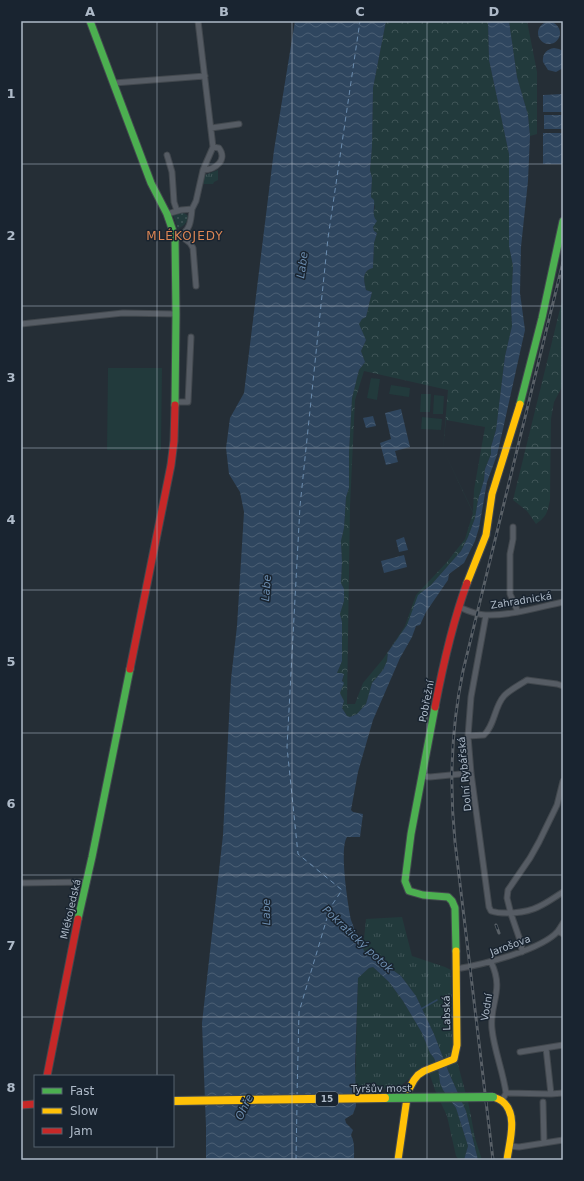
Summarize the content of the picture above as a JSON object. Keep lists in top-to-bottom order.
{
  "streets": {
    "street": [
      "Zahradnická",
      "Pobřežní",
      "Dolní Rybářská",
      "Mlékojedská",
      "Jarošova",
      "Vodní",
      "Labská",
      "Tyršův most",
      "15"
    ]
  },
  "crossings": [
    ["Zahradnická", "Pobřežní"],
    ["Zahradnická", "Dolní Rybářská"],
    ["Pobřežní", "Labská"],
    ["Jarošova", "Vodní"],
    ["Jarošova", "Labská"]
  ],
  "districts": ["MLÉKOJEDY"],
  "water": ["Labe", "Pokratický potok", "Ohře"],
  "legend": ["Fast", "Slow", "Jam"],
  "grid": {
    "columns": [
      "A",
      "B",
      "C",
      "D"
    ],
    "rows": [
      "1",
      "2",
      "3",
      "4",
      "5",
      "6",
      "7",
      "8"
    ]
  }
}
